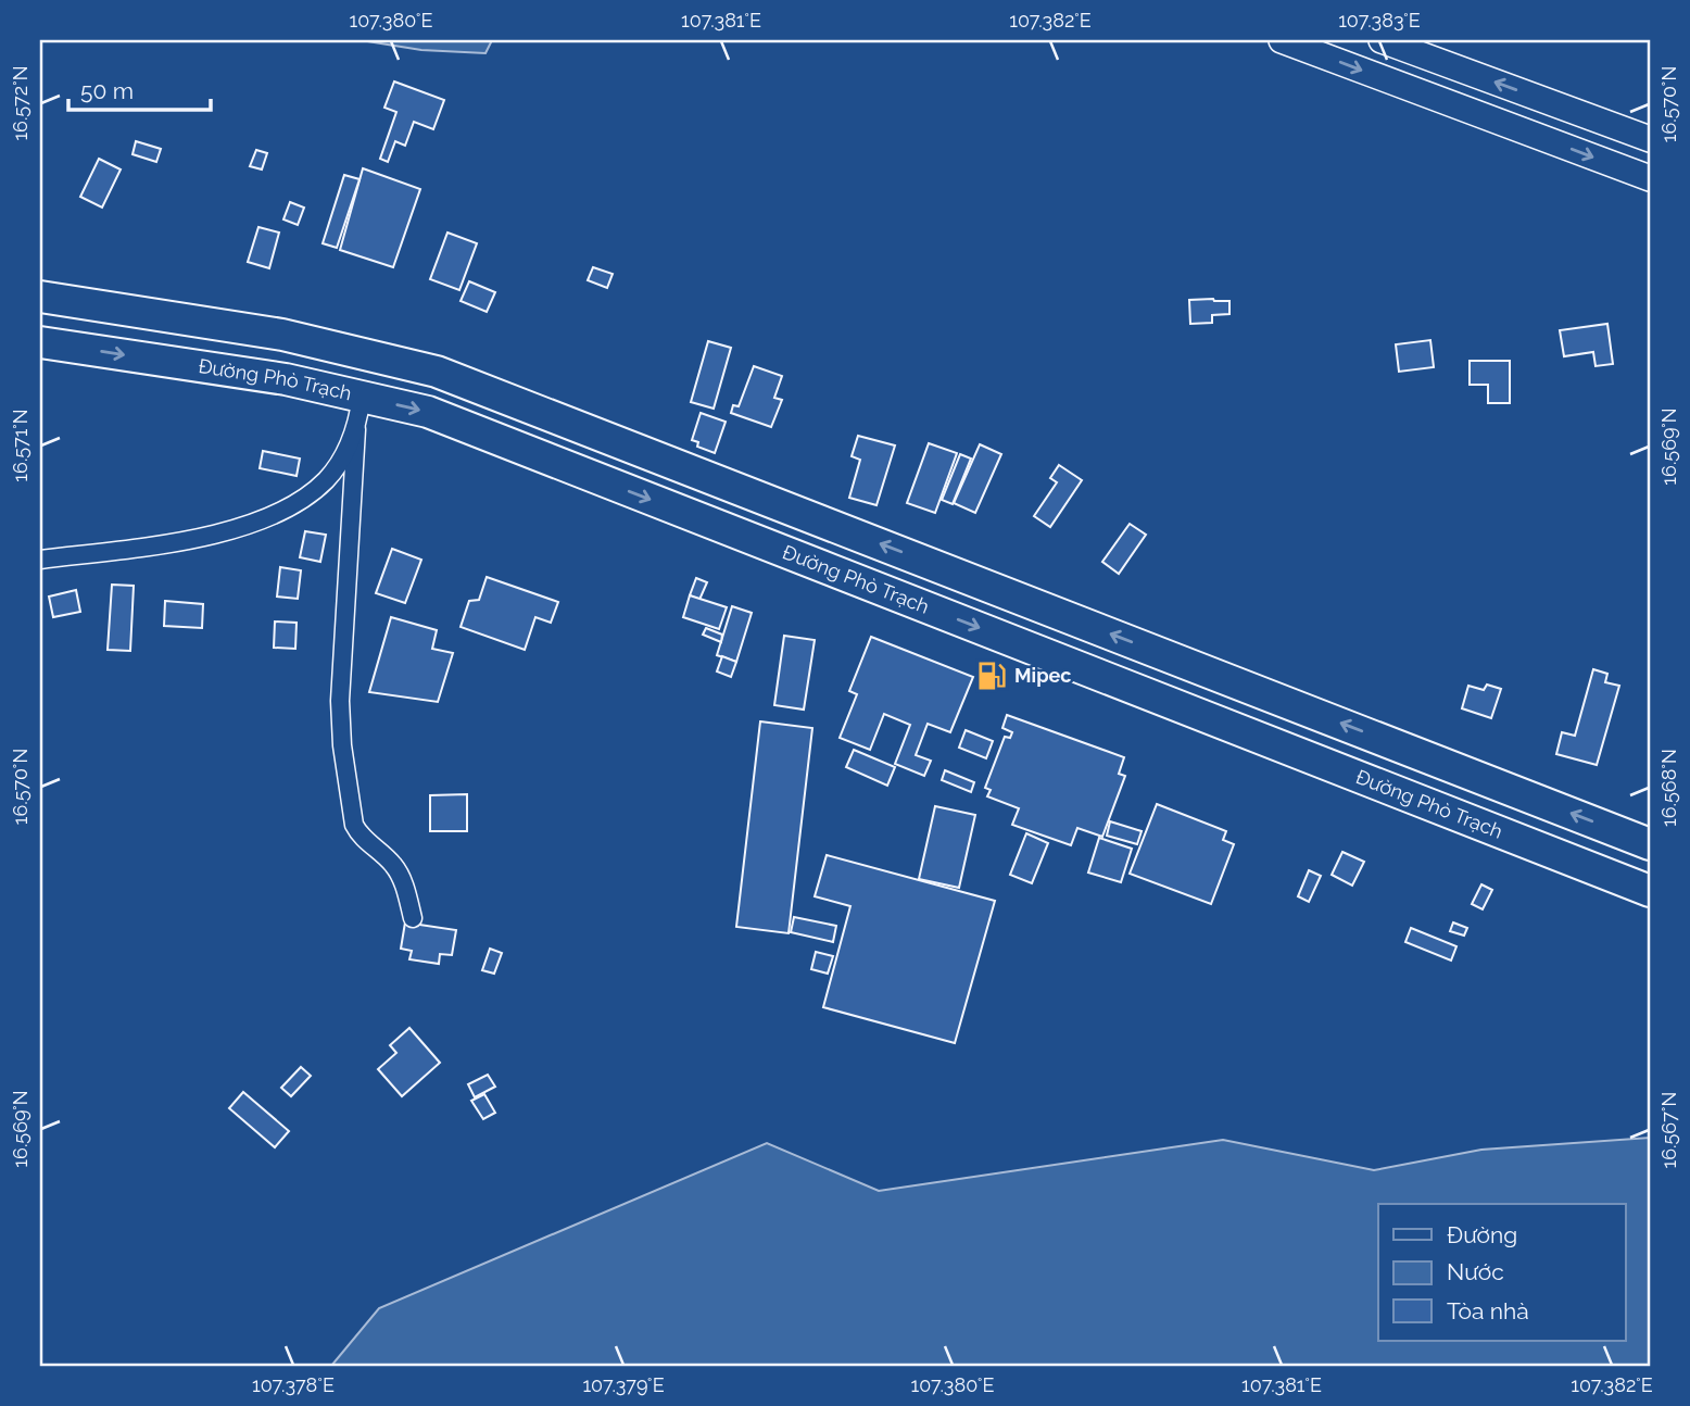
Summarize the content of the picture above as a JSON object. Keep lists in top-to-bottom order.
{
  "streets": {
    "highway": ["Đường Phò Trạch"]
  },
  "places": {
    "fuel station": ["Mipec"]
  },
  "legend": ["Đường", "Nước", "Tòa nhà"],
  "scale_bar": "50 m",
  "coordinates": [
    "107.380°E",
    "107.381°E",
    "107.382°E",
    "107.383°E",
    "16.572°N",
    "16.570°N",
    "16.571°N",
    "16.569°N",
    "16.568°N",
    "16.567°N",
    "107.378°E",
    "107.379°E"
  ]
}
